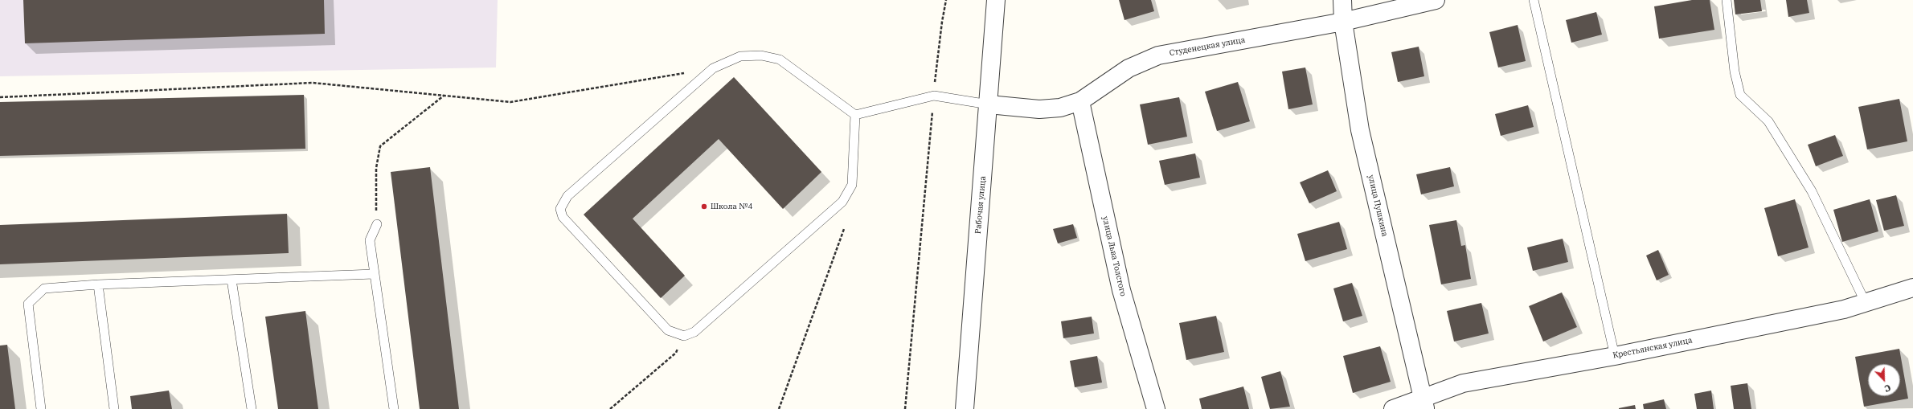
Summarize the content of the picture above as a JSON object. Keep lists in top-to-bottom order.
{
  "streets": {
    "street": [
      "Студенецкая улица",
      "Рабочая улица",
      "улица Пушкина",
      "улица Льва Толстого",
      "Крестьянская улица"
    ]
  },
  "crossings": [
    ["Студенецкая улица", "Рабочая улица"],
    ["Студенецкая улица", "улица Пушкина"],
    ["Студенецкая улица", "улица Льва Толстого"],
    ["улица Пушкина", "Крестьянская улица"]
  ],
  "places": ["Школа №4"],
  "north": "bottom right"
}
